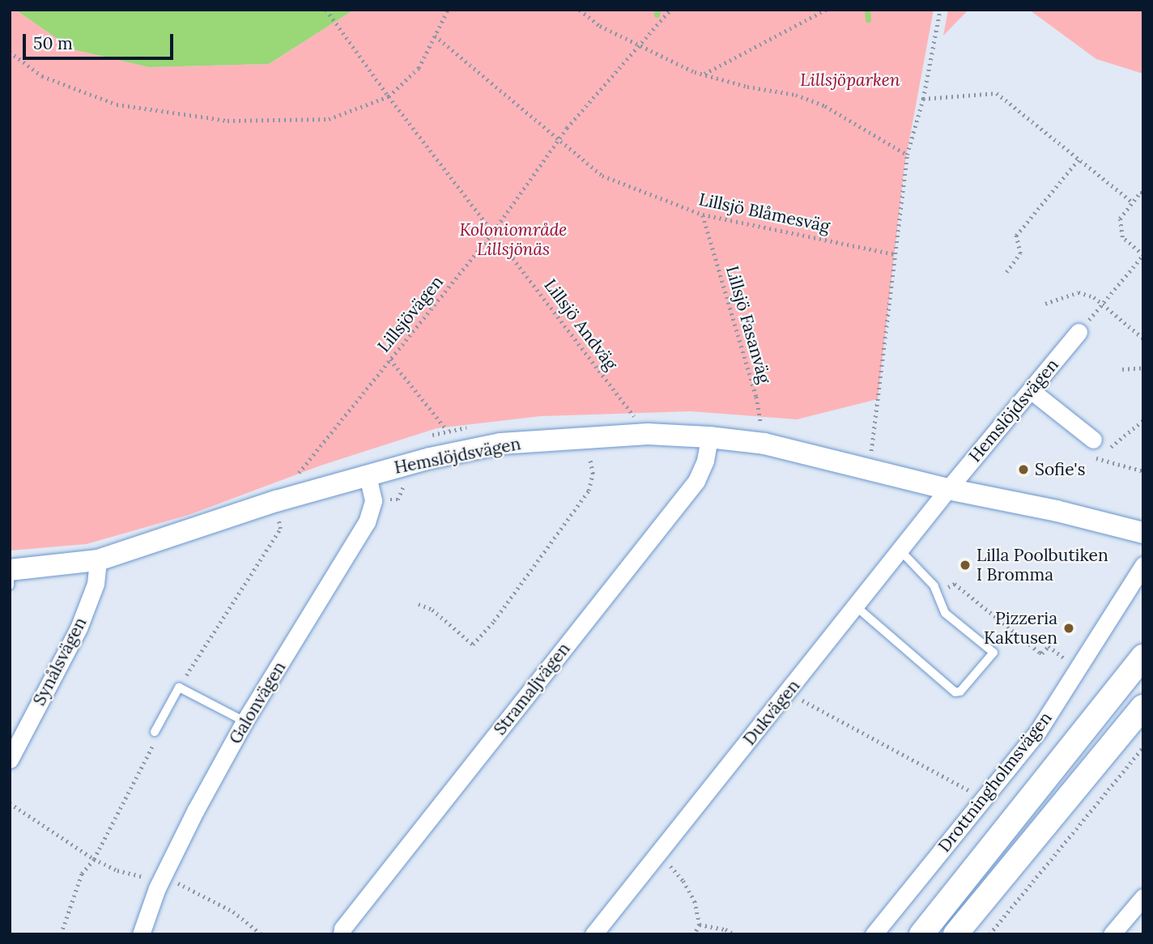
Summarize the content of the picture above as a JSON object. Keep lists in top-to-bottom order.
{
  "streets": {
    "street": [
      "Hemslöjdsvägen",
      "Synålsvägen",
      "Stramaljvägen",
      "Galonvägen",
      "Dukvägen",
      "Drottningholmsvägen"
    ],
    "path": [
      "Lillsjö Blåmesväg",
      "Lillsjövägen",
      "Lillsjö Andväg",
      "Lillsjö Fasanväg"
    ]
  },
  "crossings": [
    ["Lillsjö Blåmesväg", "Lillsjövägen"],
    ["Lillsjö Blåmesväg", "Lillsjö Fasanväg"],
    ["Lillsjövägen", "Lillsjö Andväg"],
    ["Lillsjövägen", "Hemslöjdsvägen"],
    ["Lillsjö Andväg", "Hemslöjdsvägen"],
    ["Hemslöjdsvägen", "Synålsvägen"],
    ["Hemslöjdsvägen", "Stramaljvägen"],
    ["Hemslöjdsvägen", "Dukvägen"]
  ],
  "parks": ["Lillsjöparken", "Koloniområde Lillsjönäs"],
  "places": ["Sofie's", "Lilla Poolbutiken I Bromma", "Pizzeria Kaktusen"],
  "scale_bar": "50 m"
}
